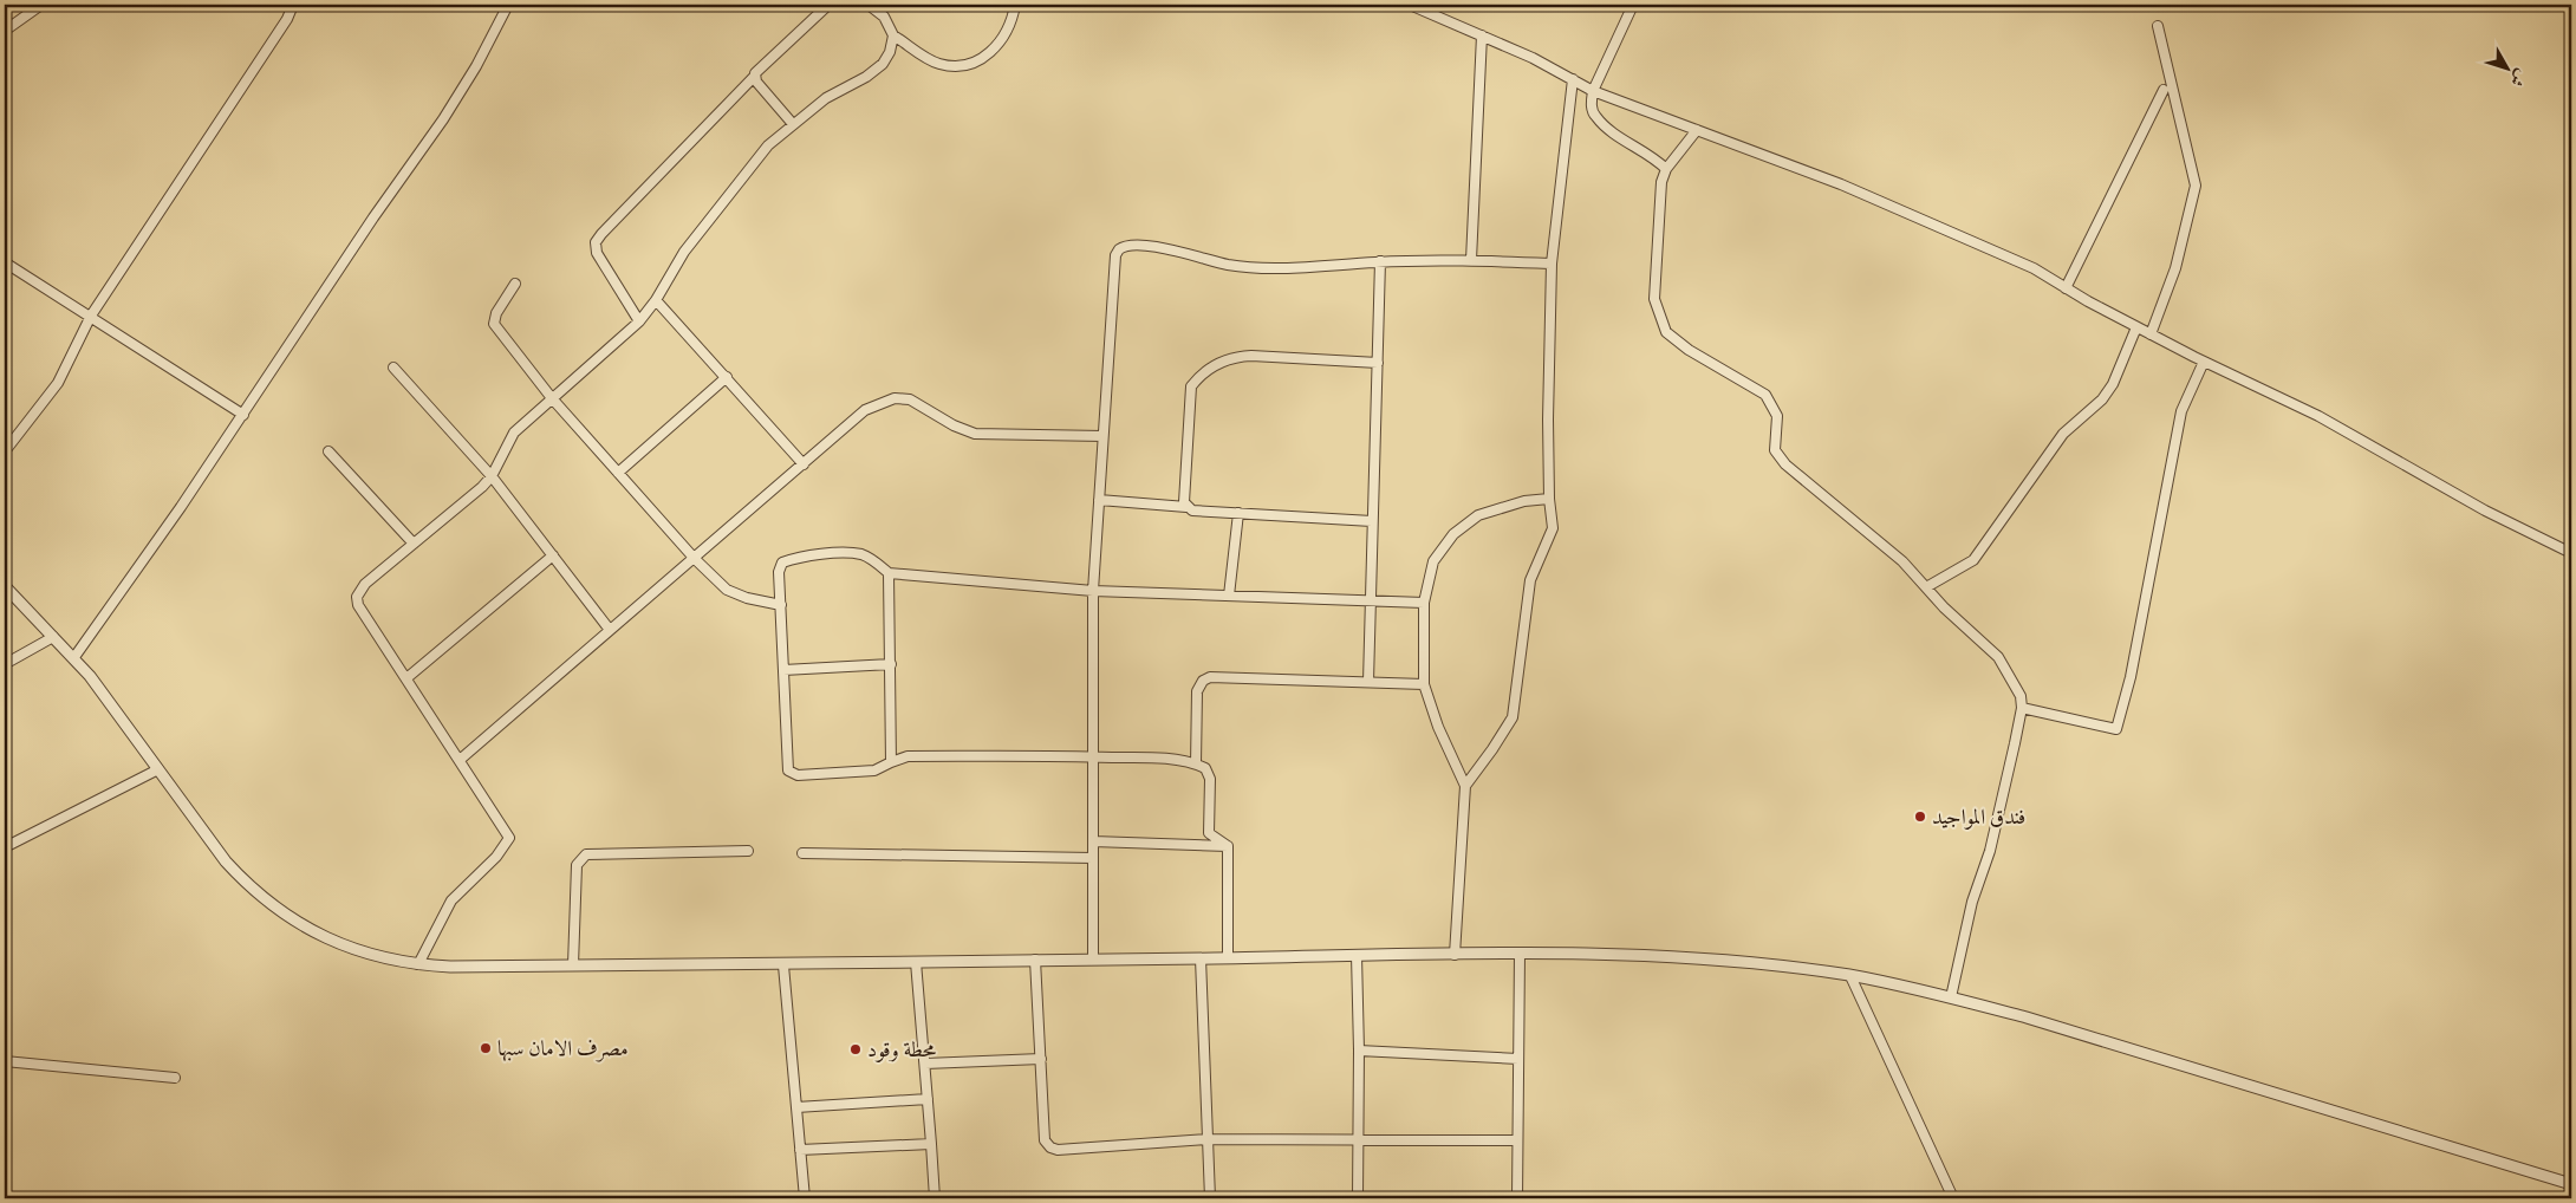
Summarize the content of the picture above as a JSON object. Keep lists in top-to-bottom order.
{
  "places": ["فندق المواجيد", "مصرف الامان سبها", "محطة وقود"],
  "north": "bottom right"
}
